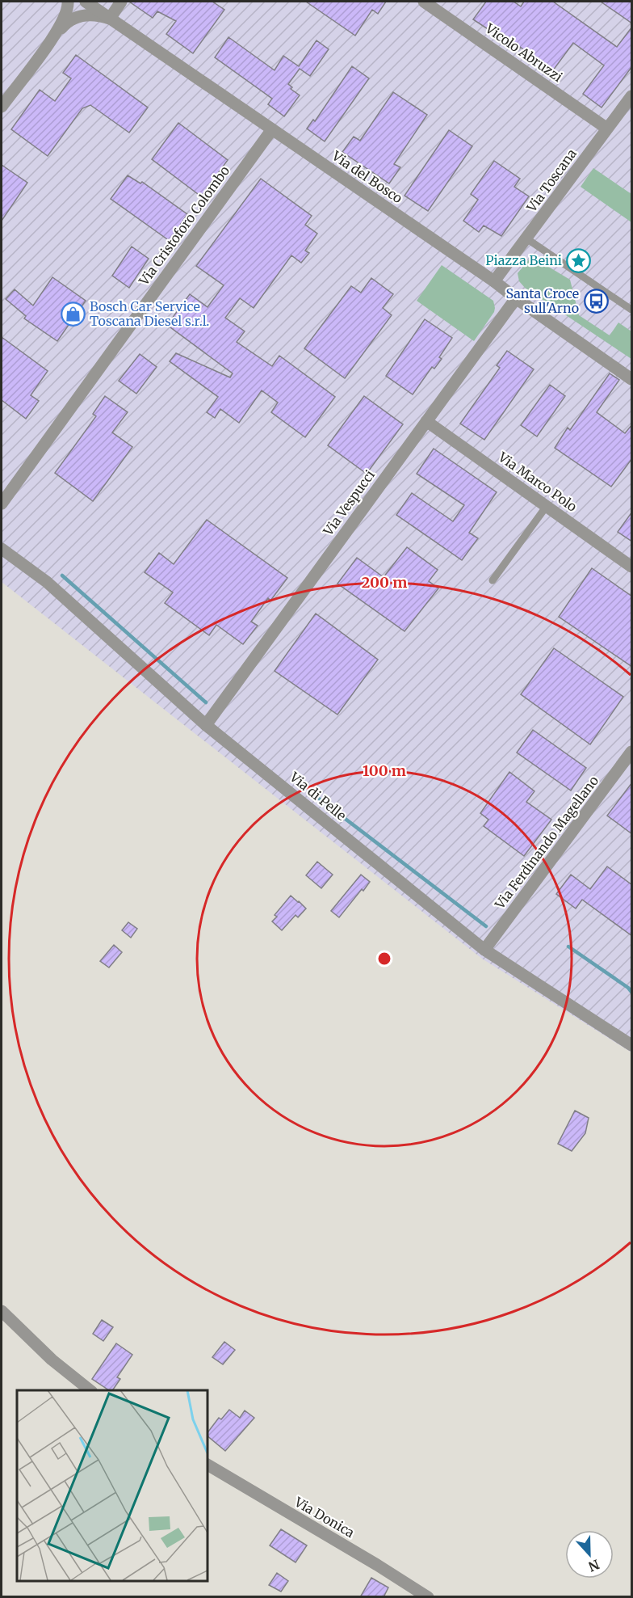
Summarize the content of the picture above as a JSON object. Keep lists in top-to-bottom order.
{
  "streets": {
    "street": [
      "Vicolo Abruzzi",
      "Via del Bosco",
      "Via Toscana",
      "Via Cristoforo Colombo",
      "Via Marco Polo",
      "Via Vespucci",
      "Via di Pelle",
      "Via Ferdinando Magellano",
      "Via Donica"
    ]
  },
  "crossings": [
    ["Vicolo Abruzzi", "Via Toscana"],
    ["Via del Bosco", "Via Toscana"],
    ["Via del Bosco", "Via Cristoforo Colombo"],
    ["Via del Bosco", "Via Vespucci"],
    ["Via Marco Polo", "Via Vespucci"],
    ["Via Vespucci", "Via di Pelle"],
    ["Via di Pelle", "Via Ferdinando Magellano"]
  ],
  "places": {
    "place": ["Piazza Beini"],
    "bus stop": ["Santa Croce sull'Arno"],
    "shop": ["Bosch Car Service Toscana Diesel s.r.l."]
  },
  "north": "bottom",
  "rings": ["200 m", "100 m"]
}
